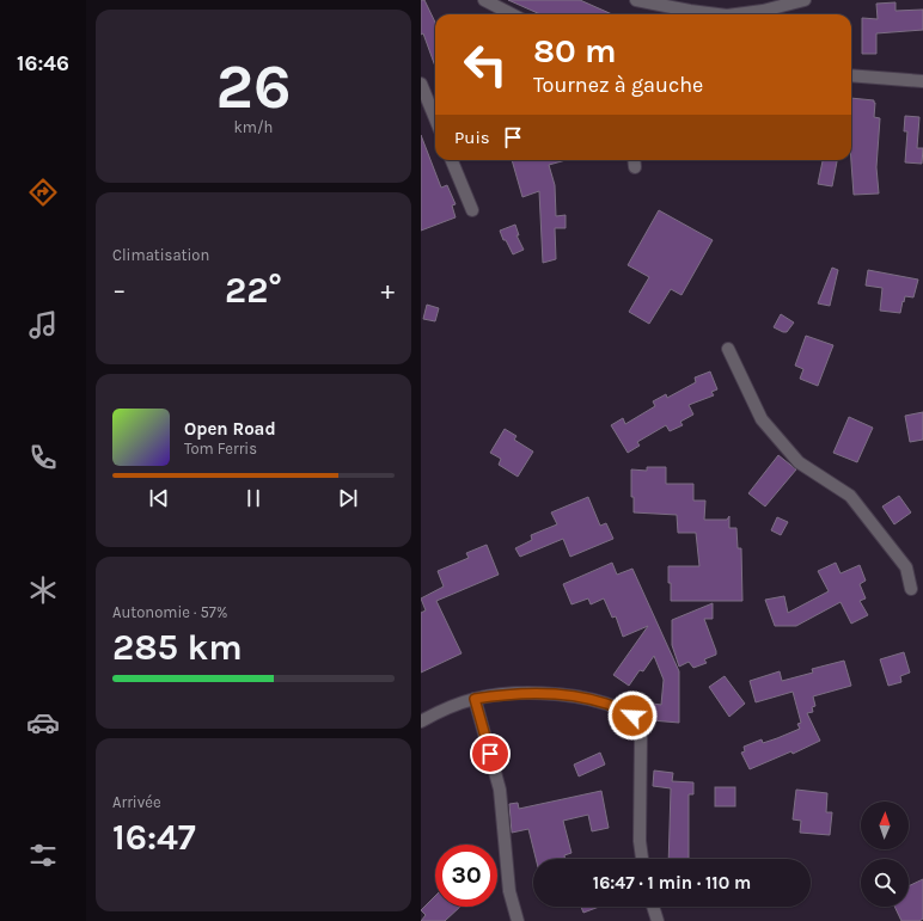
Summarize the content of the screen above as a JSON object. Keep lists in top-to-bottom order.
{
  "north": "top",
  "page": {
    "tabs": "16:46",
    "tile": [
      ["26", "km/h"],
      "Climatisation",
      ["Autonomie · 57%", "285 km"],
      ["Arrivée", "16:47"]
    ],
    "turn": ["80 m", "Tournez à gauche"],
    "then": "Puis",
    "heat": ["−", "22°", "+"],
    "song": ["Open Road", "Tom Ferris"],
    "limit": "30",
    "trip": "16:47 · 1 min · 110 m"
  }
}
